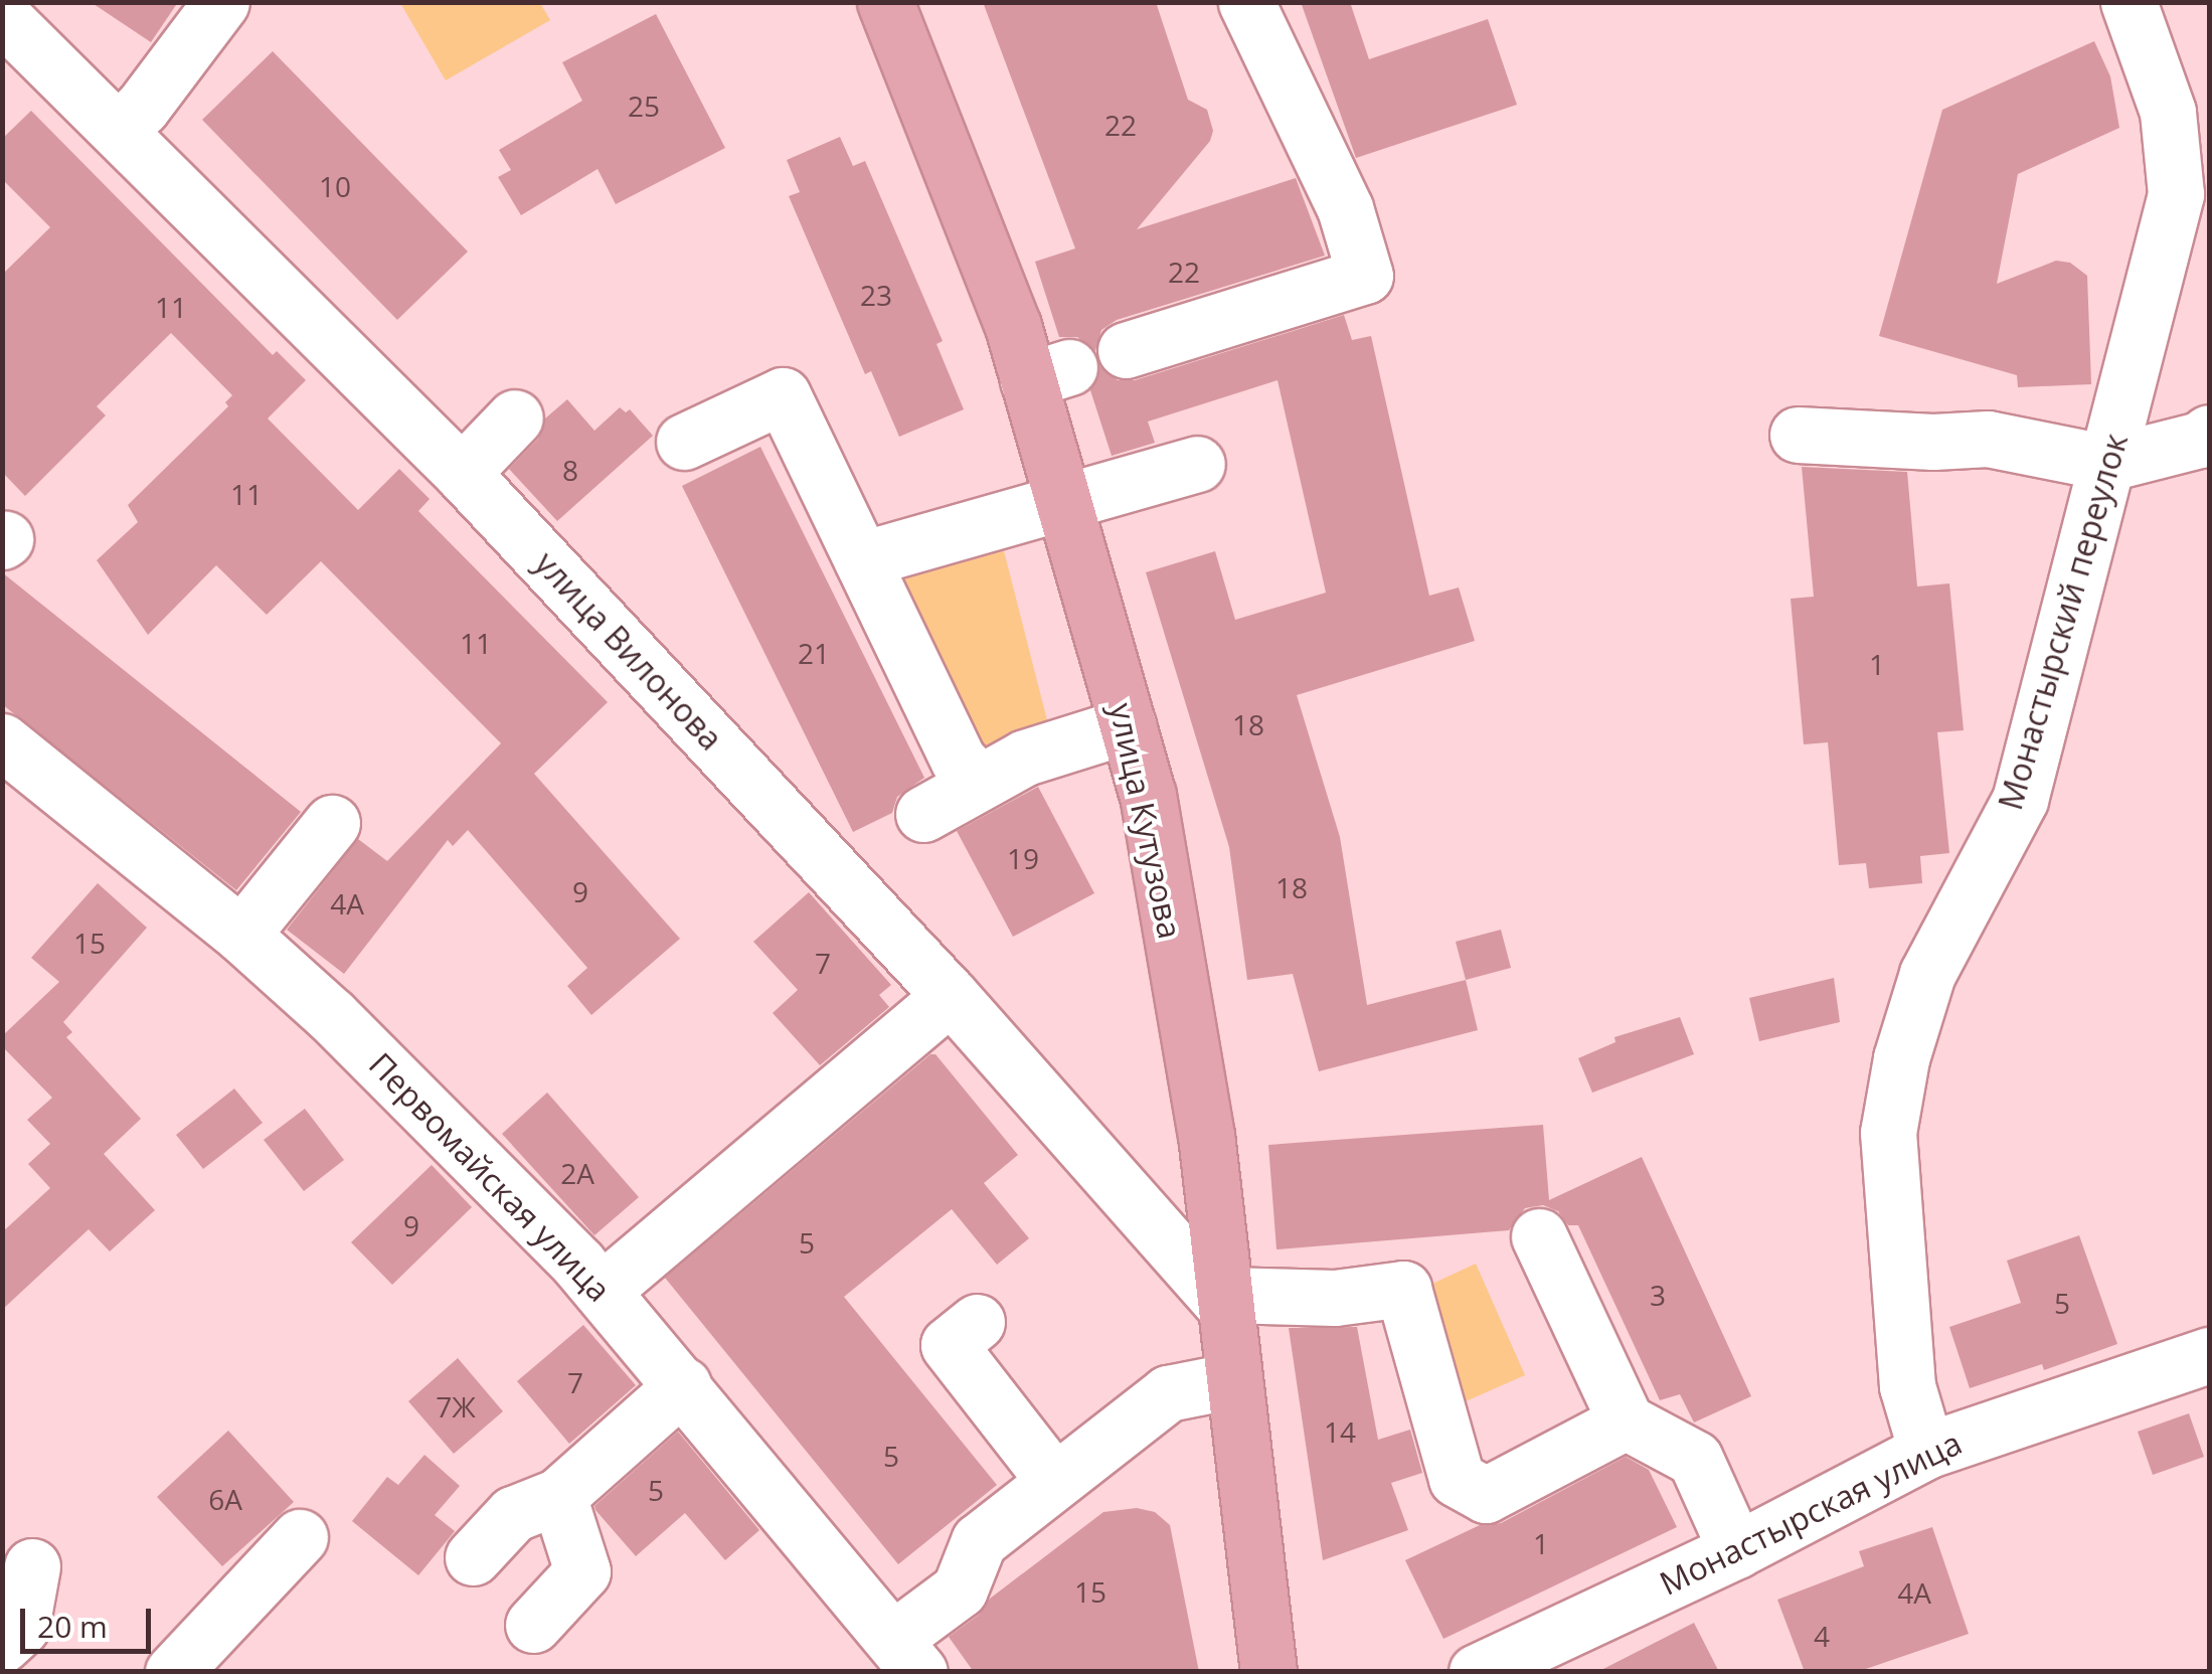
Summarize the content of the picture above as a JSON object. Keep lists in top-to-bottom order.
{
  "streets": {
    "main road": ["улица Кутузова"],
    "street": [
      "Монастырский переулок",
      "улица Вилонова",
      "Первомайская улица",
      "Монастырская улица"
    ]
  },
  "crossings": [
    ["Монастырский переулок", "Монастырская улица"],
    ["улица Вилонова", "улица Кутузова"]
  ],
  "house_numbers": [
    "25",
    "22",
    "10",
    "22",
    "23",
    "11",
    "8",
    "11",
    "11",
    "21",
    "1",
    "18",
    "19",
    "18",
    "9",
    "4А",
    "15",
    "7",
    "2А",
    "9",
    "5",
    "3",
    "5",
    "7",
    "7Ж",
    "14",
    "5",
    "5",
    "6А",
    "1",
    "15",
    "4А",
    "4"
  ],
  "scale_bar": "20 m"
}
